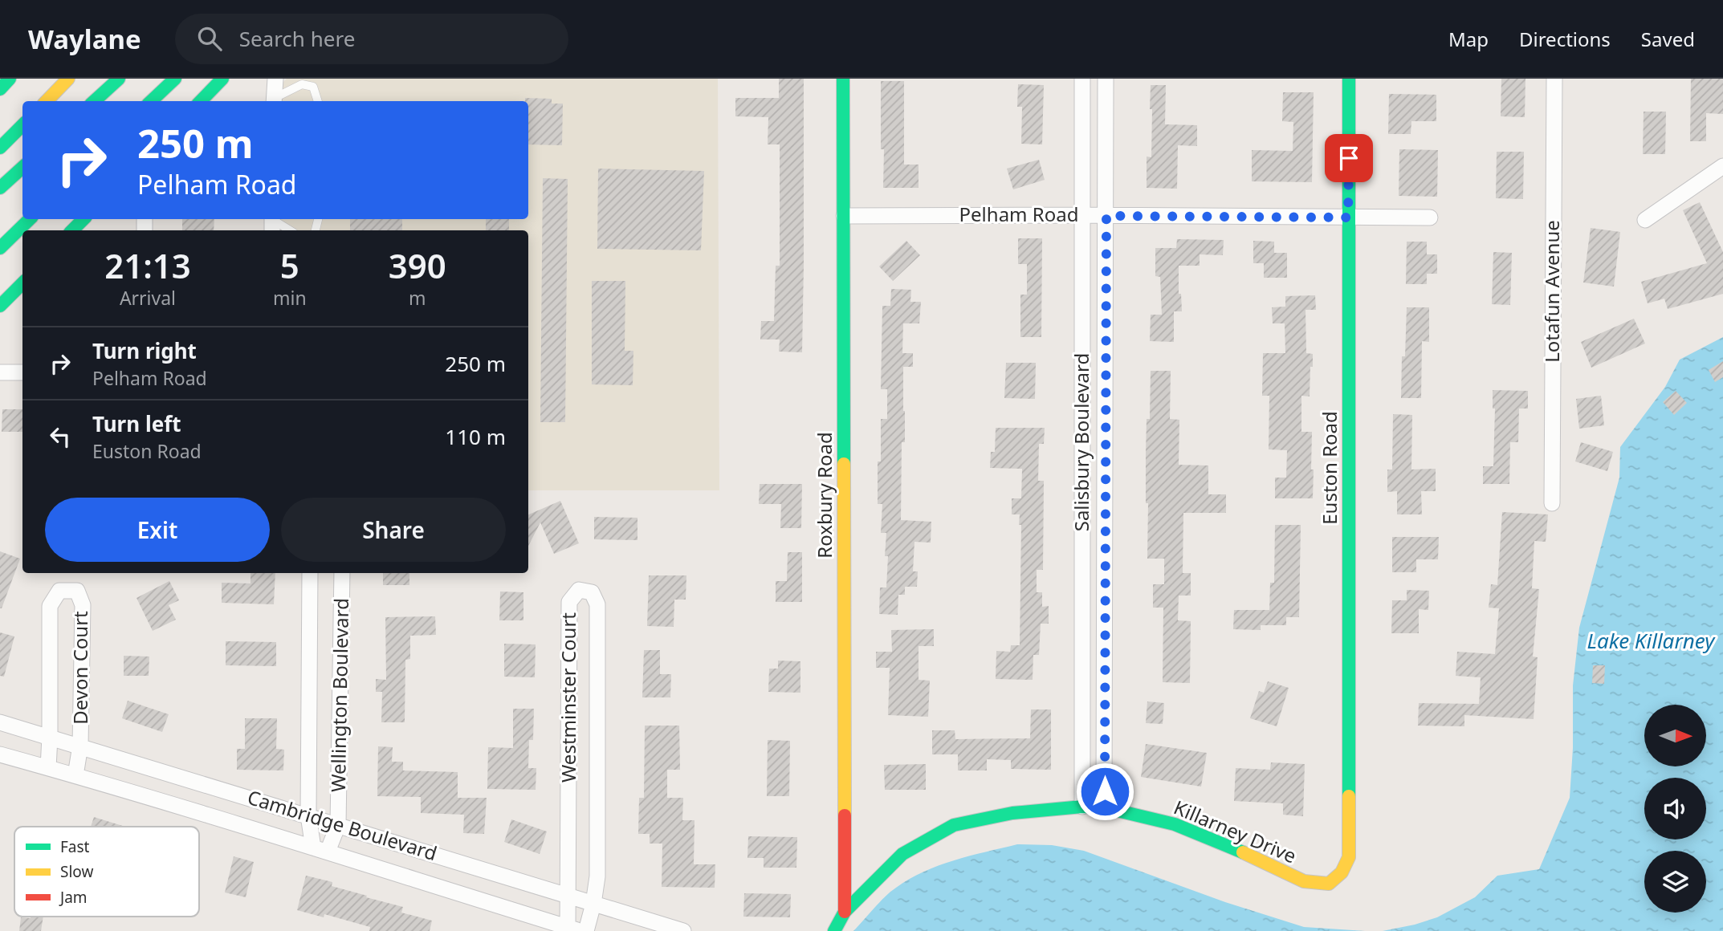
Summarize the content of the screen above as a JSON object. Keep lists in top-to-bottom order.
{
  "streets": {
    "main road": ["Euston Road", "Roxbury Road", "Killarney Drive"],
    "street": [
      "Pelham Road",
      "Lotafun Avenue",
      "Salisbury Boulevard",
      "Devon Court",
      "Wellington Boulevard",
      "Westminster Court",
      "Cambridge Boulevard"
    ]
  },
  "crossings": [
    ["Pelham Road", "Salisbury Boulevard"],
    ["Pelham Road", "Euston Road"],
    ["Pelham Road", "Roxbury Road"],
    ["Salisbury Boulevard", "Killarney Drive"],
    ["Euston Road", "Killarney Drive"],
    ["Roxbury Road", "Killarney Drive"],
    ["Devon Court", "Cambridge Boulevard"],
    ["Wellington Boulevard", "Cambridge Boulevard"],
    ["Westminster Court", "Cambridge Boulevard"]
  ],
  "water": ["Lake Killarney"],
  "legend": ["Fast", "Slow", "Jam"],
  "north": "right",
  "page": {
    "header": "Waylane",
    "search": "Search here",
    "nav": ["Map", "Directions", "Saved"],
    "turn": ["250 m", "Pelham Road"],
    "eta": [
      "21:13",
      "Arrival",
      "5",
      "min",
      "390",
      "m"
    ],
    "list": [
      {
        "name": "Turn right",
        "note": "Pelham Road",
        "value": "250 m"
      },
      {
        "name": "Turn left",
        "note": "Euston Road",
        "value": "110 m"
      }
    ],
    "buttons": ["Exit", "Share"]
  }
}
